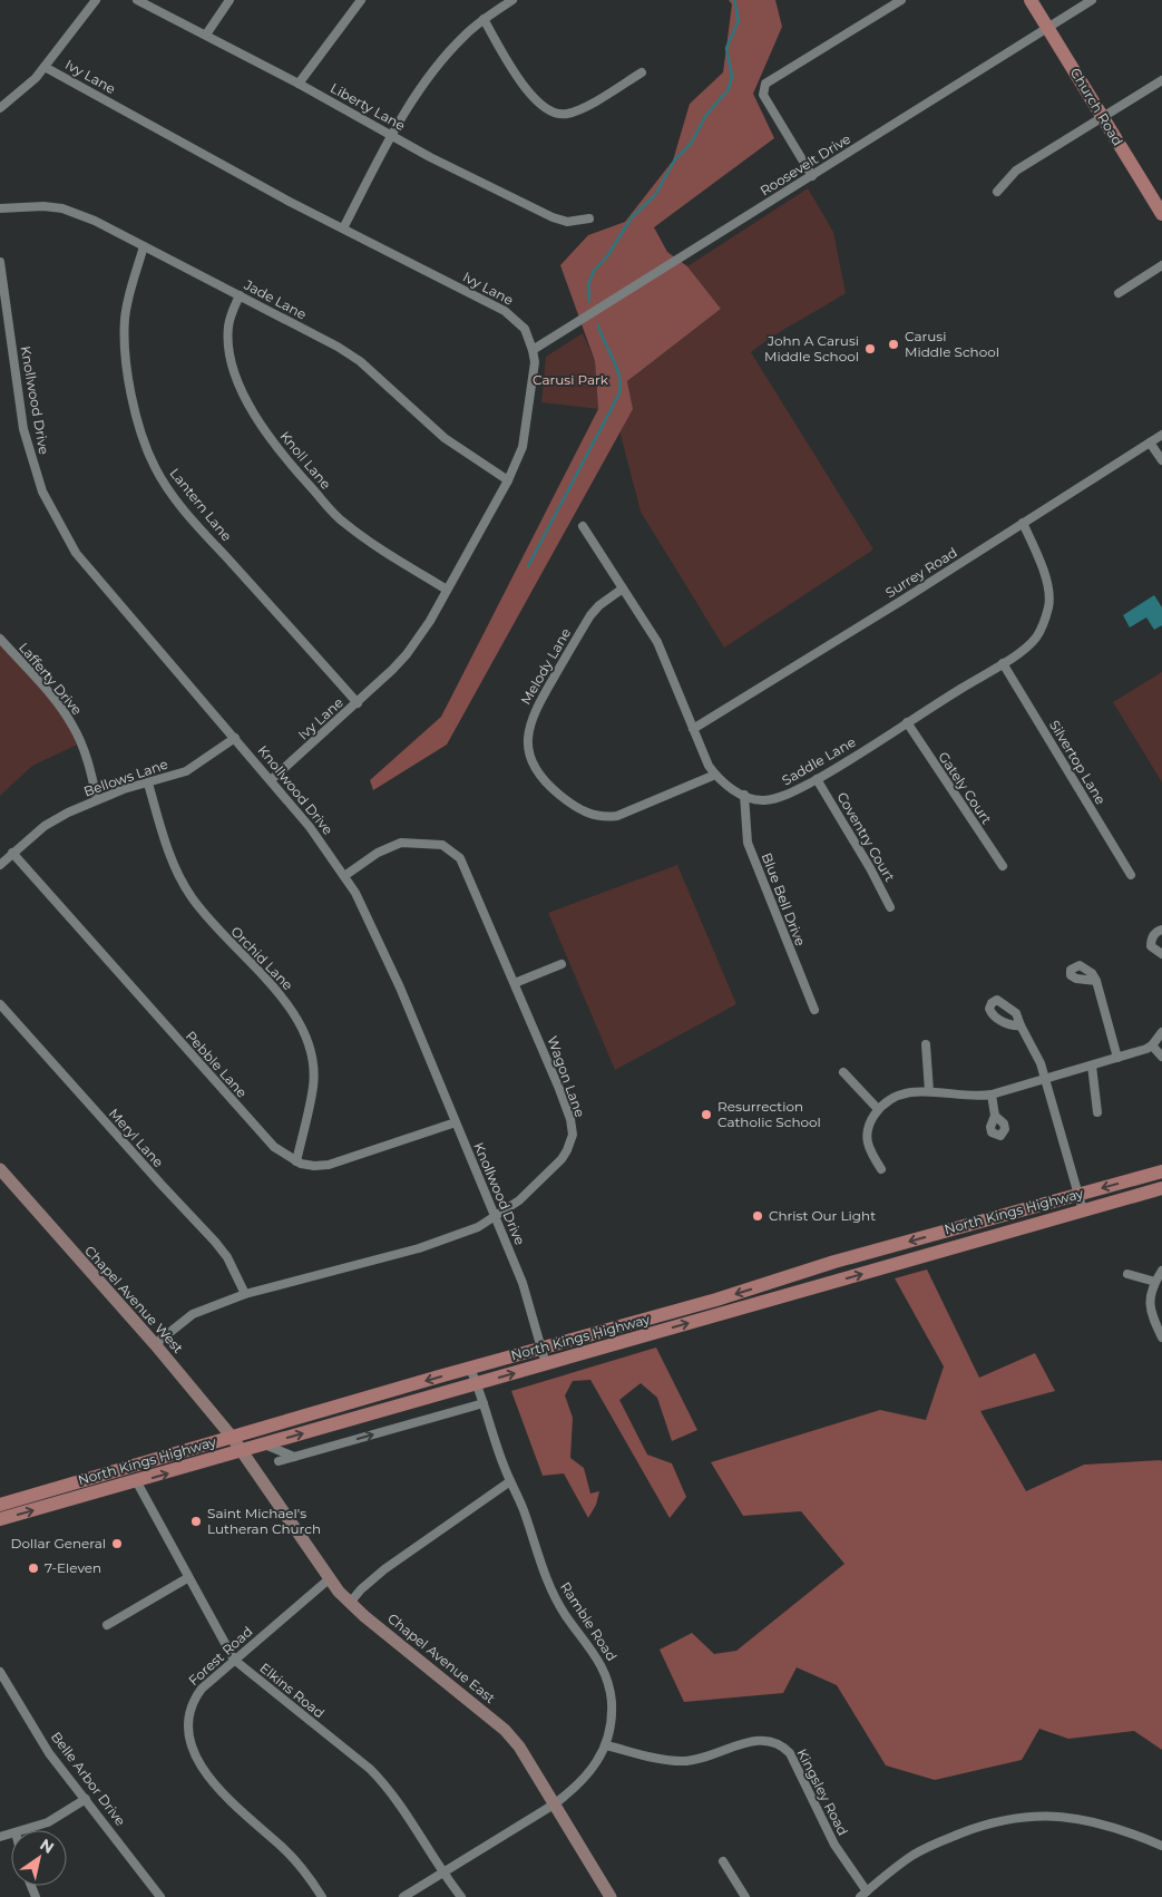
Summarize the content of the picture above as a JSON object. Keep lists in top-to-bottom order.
{
  "streets": {
    "main road": ["Church Road", "North Kings Highway"],
    "street": [
      "Ivy Lane",
      "Liberty Lane",
      "Roosevelt Drive",
      "Jade Lane",
      "Knollwood Drive",
      "Knoll Lane",
      "Lantern Lane",
      "Surrey Road",
      "Melody Lane",
      "Lafferty Drive",
      "Saddle Lane",
      "Silvertop Lane",
      "Bellows Lane",
      "Gately Court",
      "Coventry Court",
      "Blue Bell Drive",
      "Orchid Lane",
      "Pebble Lane",
      "Wagon Lane",
      "Meryl Lane",
      "Chapel Avenue West",
      "Ramble Road",
      "Forest Road",
      "Chapel Avenue East",
      "Elkins Road",
      "Belle Arbor Drive",
      "Kingsley Road"
    ]
  },
  "crossings": [
    ["Ivy Lane", "Roosevelt Drive"],
    ["Ivy Lane", "Jade Lane"],
    ["Ivy Lane", "Knollwood Drive"],
    ["Ivy Lane", "Knoll Lane"],
    ["Ivy Lane", "Lantern Lane"],
    ["Church Road", "Roosevelt Drive"],
    ["Jade Lane", "Knoll Lane"],
    ["Jade Lane", "Lantern Lane"],
    ["Knollwood Drive", "Bellows Lane"],
    ["Knollwood Drive", "Pebble Lane"],
    ["Knollwood Drive", "Wagon Lane"],
    ["Knollwood Drive", "North Kings Highway"],
    ["Surrey Road", "Saddle Lane"],
    ["Melody Lane", "Saddle Lane"],
    ["Lafferty Drive", "Bellows Lane"],
    ["Saddle Lane", "Silvertop Lane"],
    ["Saddle Lane", "Gately Court"],
    ["Saddle Lane", "Coventry Court"],
    ["Saddle Lane", "Blue Bell Drive"],
    ["Bellows Lane", "Orchid Lane"],
    ["Bellows Lane", "Pebble Lane"],
    ["Orchid Lane", "Pebble Lane"],
    ["Wagon Lane", "Meryl Lane"],
    ["Wagon Lane", "Chapel Avenue West"],
    ["North Kings Highway", "Chapel Avenue West"],
    ["North Kings Highway", "Ramble Road"],
    ["North Kings Highway", "Chapel Avenue East"],
    ["North Kings Highway", "Elkins Road"],
    ["Chapel Avenue West", "Chapel Avenue East"],
    ["Ramble Road", "Chapel Avenue East"],
    ["Ramble Road", "Elkins Road"],
    ["Ramble Road", "Kingsley Road"],
    ["Forest Road", "Chapel Avenue East"],
    ["Forest Road", "Elkins Road"]
  ],
  "parks": ["Carusi Park"],
  "places": [
    "Carusi Middle School",
    "John A Carusi Middle School",
    "Resurrection Catholic School",
    "Christ Our Light",
    "Saint Michael's Lutheran Church",
    "Dollar General",
    "7-Eleven"
  ],
  "north": "top right"
}
